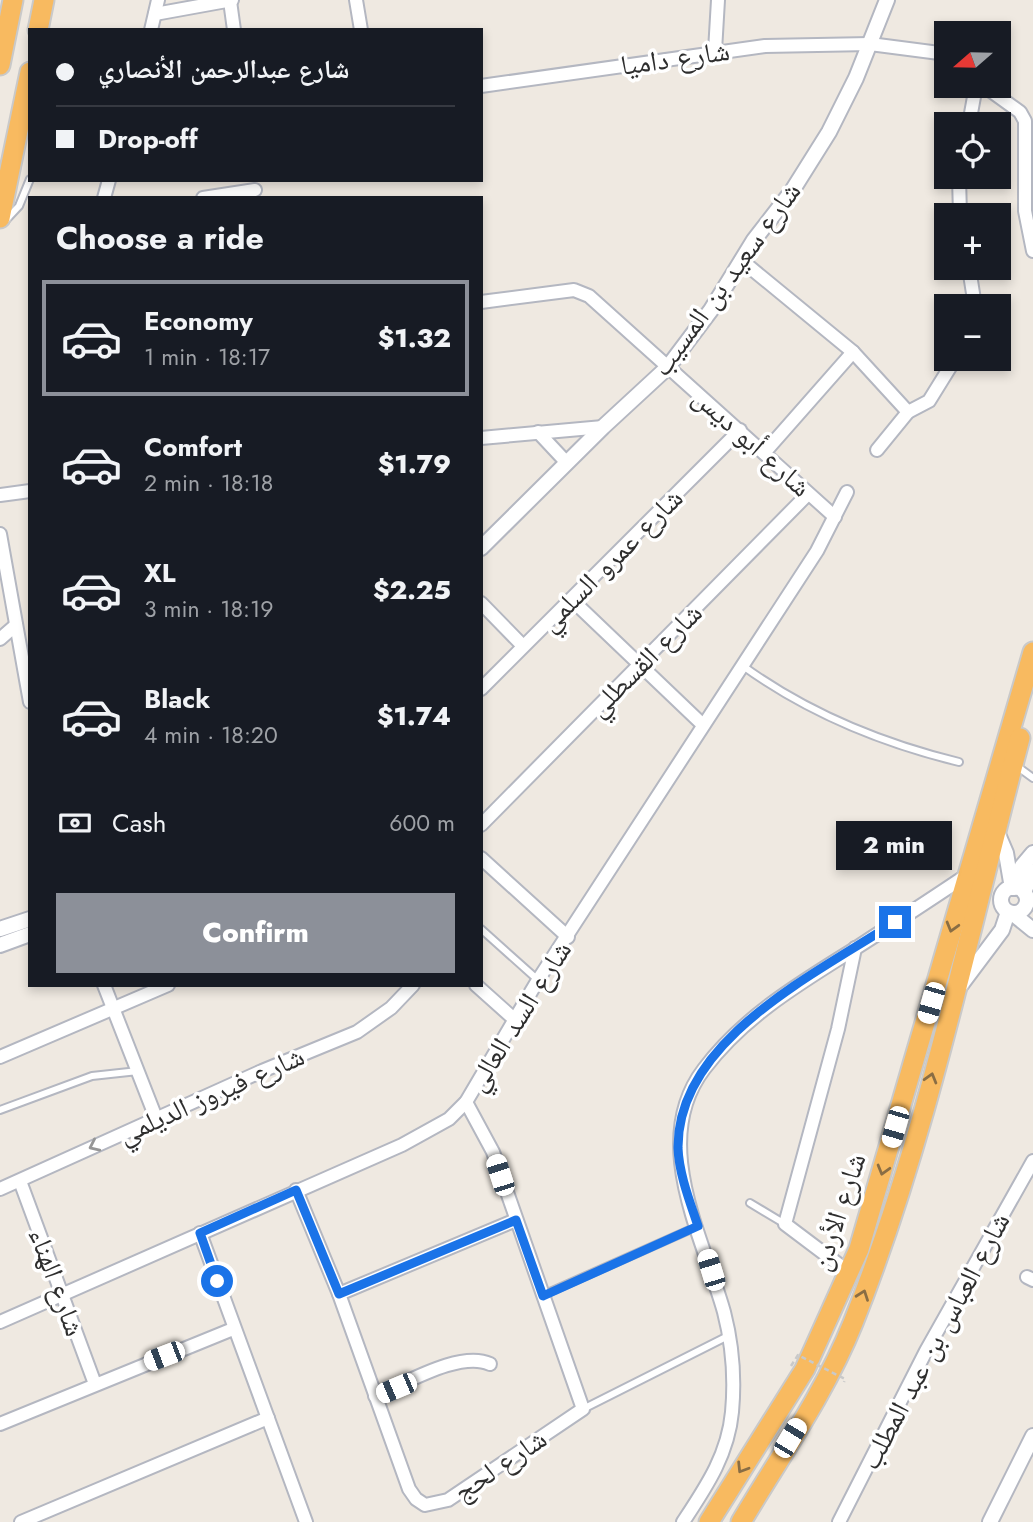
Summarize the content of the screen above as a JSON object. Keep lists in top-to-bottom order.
{
  "streets": {
    "highway": ["شارع الأردن"],
    "street": [
      "شارع داميا",
      "شارع سعيد بن المسيب",
      "شارع أبو ديس",
      "شارع عمرو السلمي",
      "شارع القسطلي",
      "شارع السد العالي",
      "شارع فيروز الديلمي",
      "شارع الهناء",
      "شارع العباس بن عبد المطلب",
      "شارع لحج"
    ]
  },
  "crossings": [
    ["شارع داميا", "شارع سعيد بن المسيب"],
    ["شارع سعيد بن المسيب", "شارع أبو ديس"],
    ["شارع أبو ديس", "شارع عمرو السلمي"],
    ["شارع أبو ديس", "شارع القسطلي"],
    ["شارع أبو ديس", "شارع السد العالي"],
    ["شارع السد العالي", "شارع الهناء"],
    ["شارع السد العالي", "شارع لحج"],
    ["شارع فيروز الديلمي", "شارع الهناء"]
  ],
  "north": "left",
  "page": {
    "map_buttons": ["+", "−"],
    "banner": ["شارع عبدالرحمن الأنصاري", "Drop-off"],
    "heading": "Choose a ride",
    "list": [
      {
        "name": "Economy",
        "note": "1 min · 18:17",
        "value": "$1.32"
      },
      {
        "name": "Comfort",
        "note": "2 min · 18:18",
        "value": "$1.79"
      },
      {
        "name": "XL",
        "note": "3 min · 18:19",
        "value": "$2.25"
      },
      {
        "name": "Black",
        "note": "4 min · 18:20",
        "value": "$1.74"
      }
    ],
    "pay": ["Cash", "600 m"],
    "bubble": "2 min",
    "buttons": "Confirm"
  }
}
